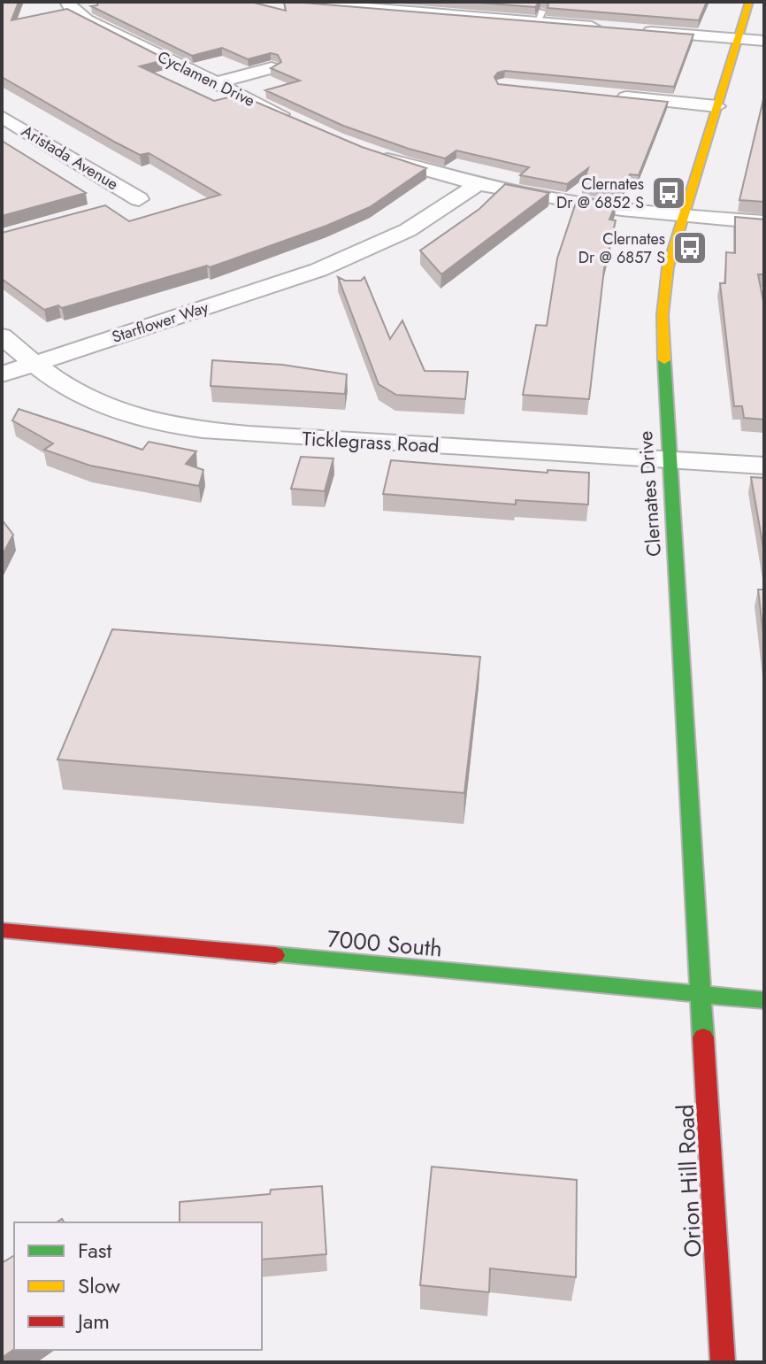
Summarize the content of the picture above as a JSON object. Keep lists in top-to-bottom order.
{
  "streets": {
    "street": [
      "Cyclamen Drive",
      "Aristada Avenue",
      "Starflower Way",
      "Ticklegrass Road",
      "Clernates Drive",
      "7000 South",
      "Orion Hill Road"
    ]
  },
  "crossings": [
    ["Starflower Way", "Ticklegrass Road"],
    ["Ticklegrass Road", "Clernates Drive"],
    ["Clernates Drive", "7000 South"],
    ["Clernates Drive", "Orion Hill Road"],
    ["7000 South", "Orion Hill Road"]
  ],
  "places": {
    "bus stop": ["Clernates Dr @ 6852 S", "Clernates Dr @ 6857 S"]
  },
  "legend": ["Fast", "Slow", "Jam"]
}
